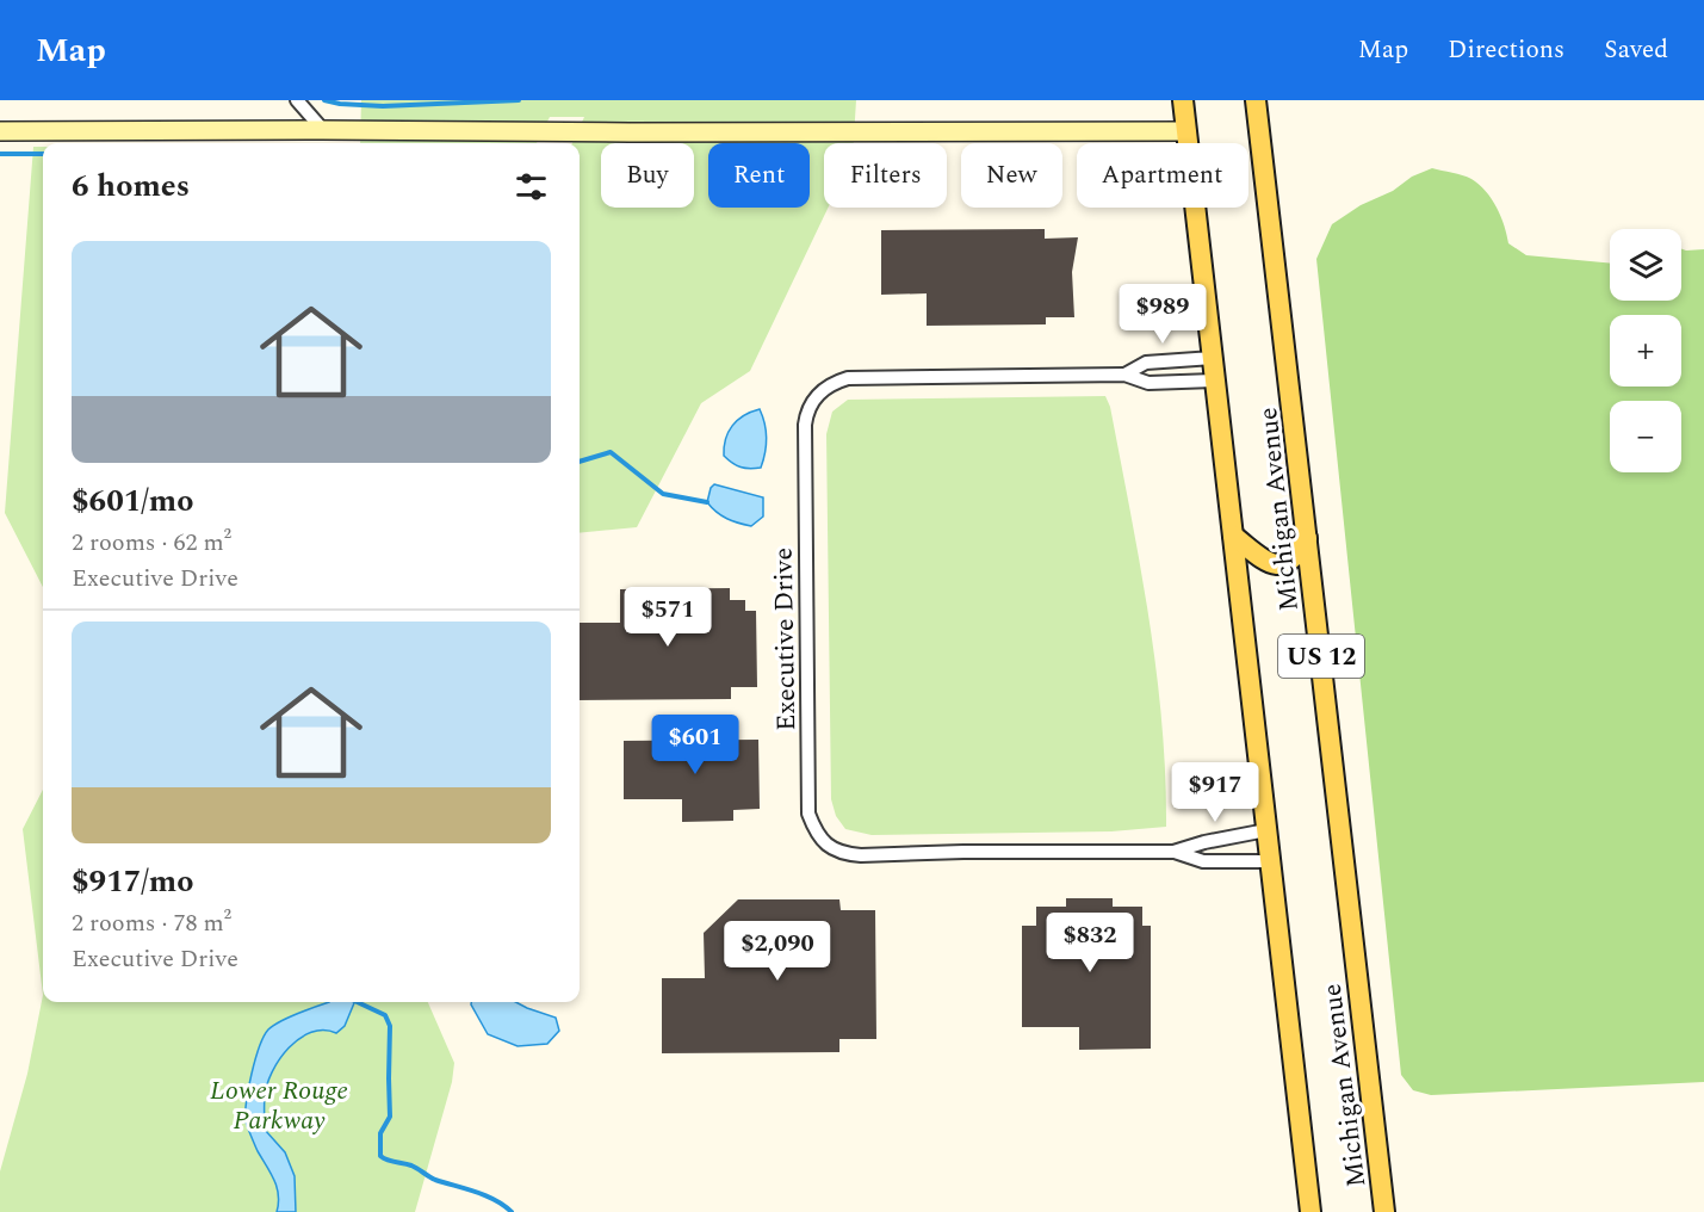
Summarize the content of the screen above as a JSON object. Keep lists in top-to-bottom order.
{
  "streets": {
    "main road": ["Michigan Avenue", "US 12"],
    "street": ["Executive Drive"]
  },
  "crossings": [
    ["Michigan Avenue", "Executive Drive"]
  ],
  "parks": ["Lower Rouge Parkway"],
  "page": {
    "header": "Map",
    "nav": ["Map", "Directions", "Saved"],
    "chip": [
      "Buy",
      "Rent",
      "Filters",
      "New",
      "Apartment"
    ],
    "heading": "6 homes",
    "map_buttons": ["+", "−"],
    "list": [
      {
        "name": "$601/mo",
        "note": "2 rooms · 62 m² · Executive Drive"
      },
      {
        "name": "$917/mo",
        "note": "2 rooms · 78 m² · Executive Drive"
      }
    ],
    "price": [
      "$989",
      "$571",
      "$601",
      "$917",
      "$832",
      "$2,090"
    ]
  }
}
